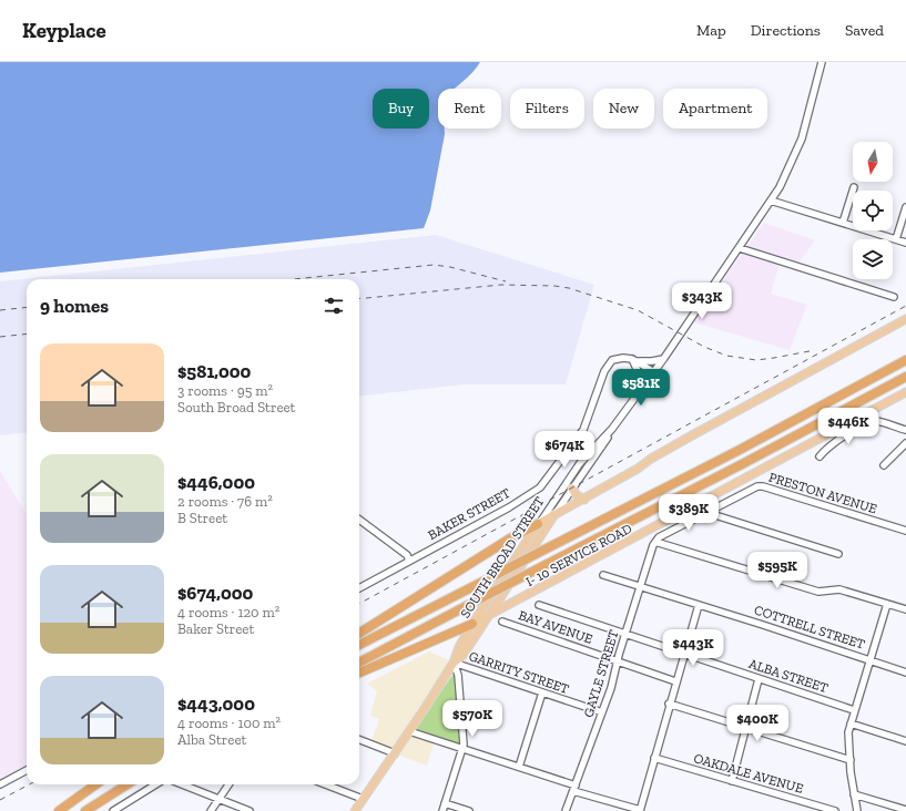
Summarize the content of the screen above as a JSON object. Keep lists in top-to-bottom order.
{
  "streets": {
    "main road": ["I- 10 SERVICE ROAD", "SOUTH BROAD STREET"],
    "street": [
      "PRESTON AVENUE",
      "BAKER STREET",
      "BAY AVENUE",
      "COTTRELL STREET",
      "GARRITY STREET",
      "GAYLE STREET",
      "ALBA STREET",
      "OAKDALE AVENUE"
    ]
  },
  "crossings": [
    ["PRESTON AVENUE", "GAYLE STREET"],
    ["BAKER STREET", "SOUTH BROAD STREET"],
    ["I- 10 SERVICE ROAD", "SOUTH BROAD STREET"],
    ["SOUTH BROAD STREET", "GARRITY STREET"],
    ["BAY AVENUE", "GAYLE STREET"],
    ["COTTRELL STREET", "GAYLE STREET"],
    ["GARRITY STREET", "GAYLE STREET"],
    ["GAYLE STREET", "ALBA STREET"]
  ],
  "north": "bottom",
  "page": {
    "header": "Keyplace",
    "nav": ["Map", "Directions", "Saved"],
    "chip": [
      "Buy",
      "Rent",
      "Filters",
      "New",
      "Apartment"
    ],
    "heading": "9 homes",
    "price": [
      "$343K",
      "$581K",
      "$446K",
      "$674K",
      "$389K",
      "$595K",
      "$443K",
      "$570K",
      "$400K"
    ],
    "list": [
      {
        "name": "$581,000",
        "note": "3 rooms · 95 m² · South Broad Street"
      },
      {
        "name": "$446,000",
        "note": "2 rooms · 76 m² · B Street"
      },
      {
        "name": "$674,000",
        "note": "4 rooms · 120 m² · Baker Street"
      },
      {
        "name": "$443,000",
        "note": "4 rooms · 100 m² · Alba Street"
      }
    ]
  }
}
